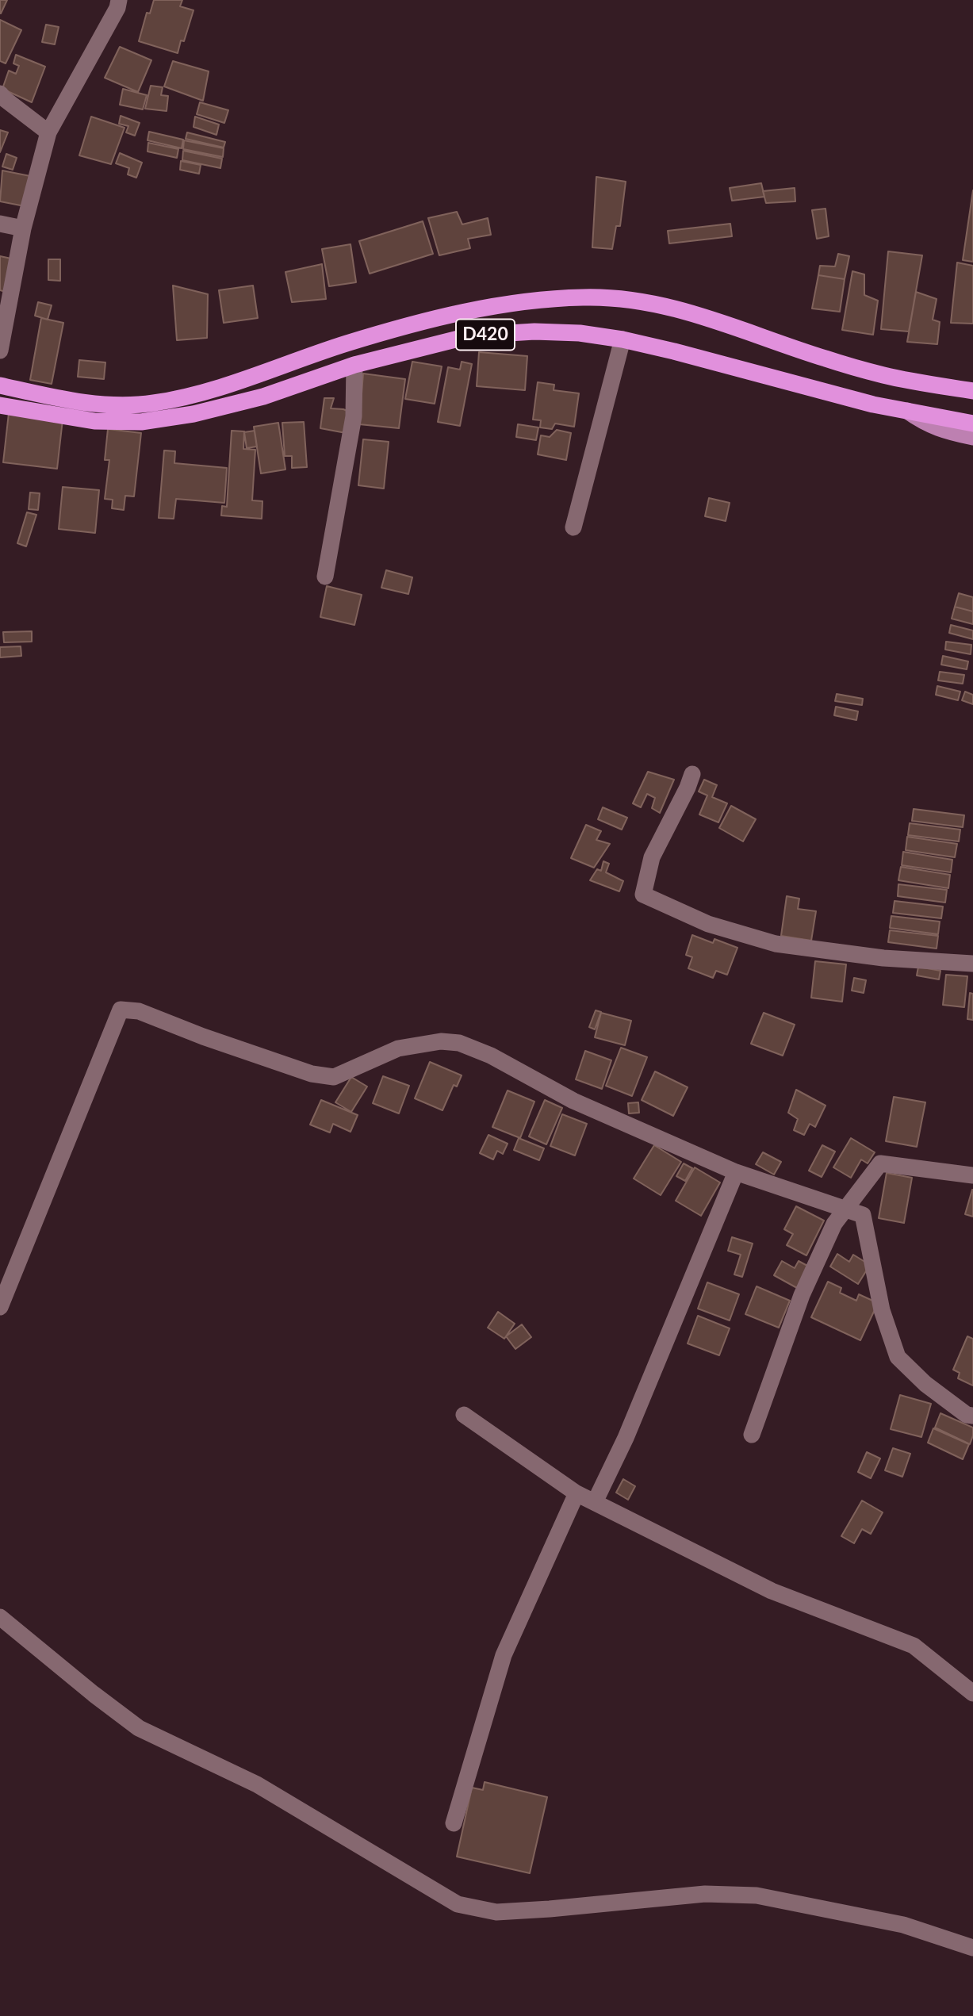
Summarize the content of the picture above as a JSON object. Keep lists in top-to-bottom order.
{
  "streets": {
    "highway": ["D420"]
  }
}
